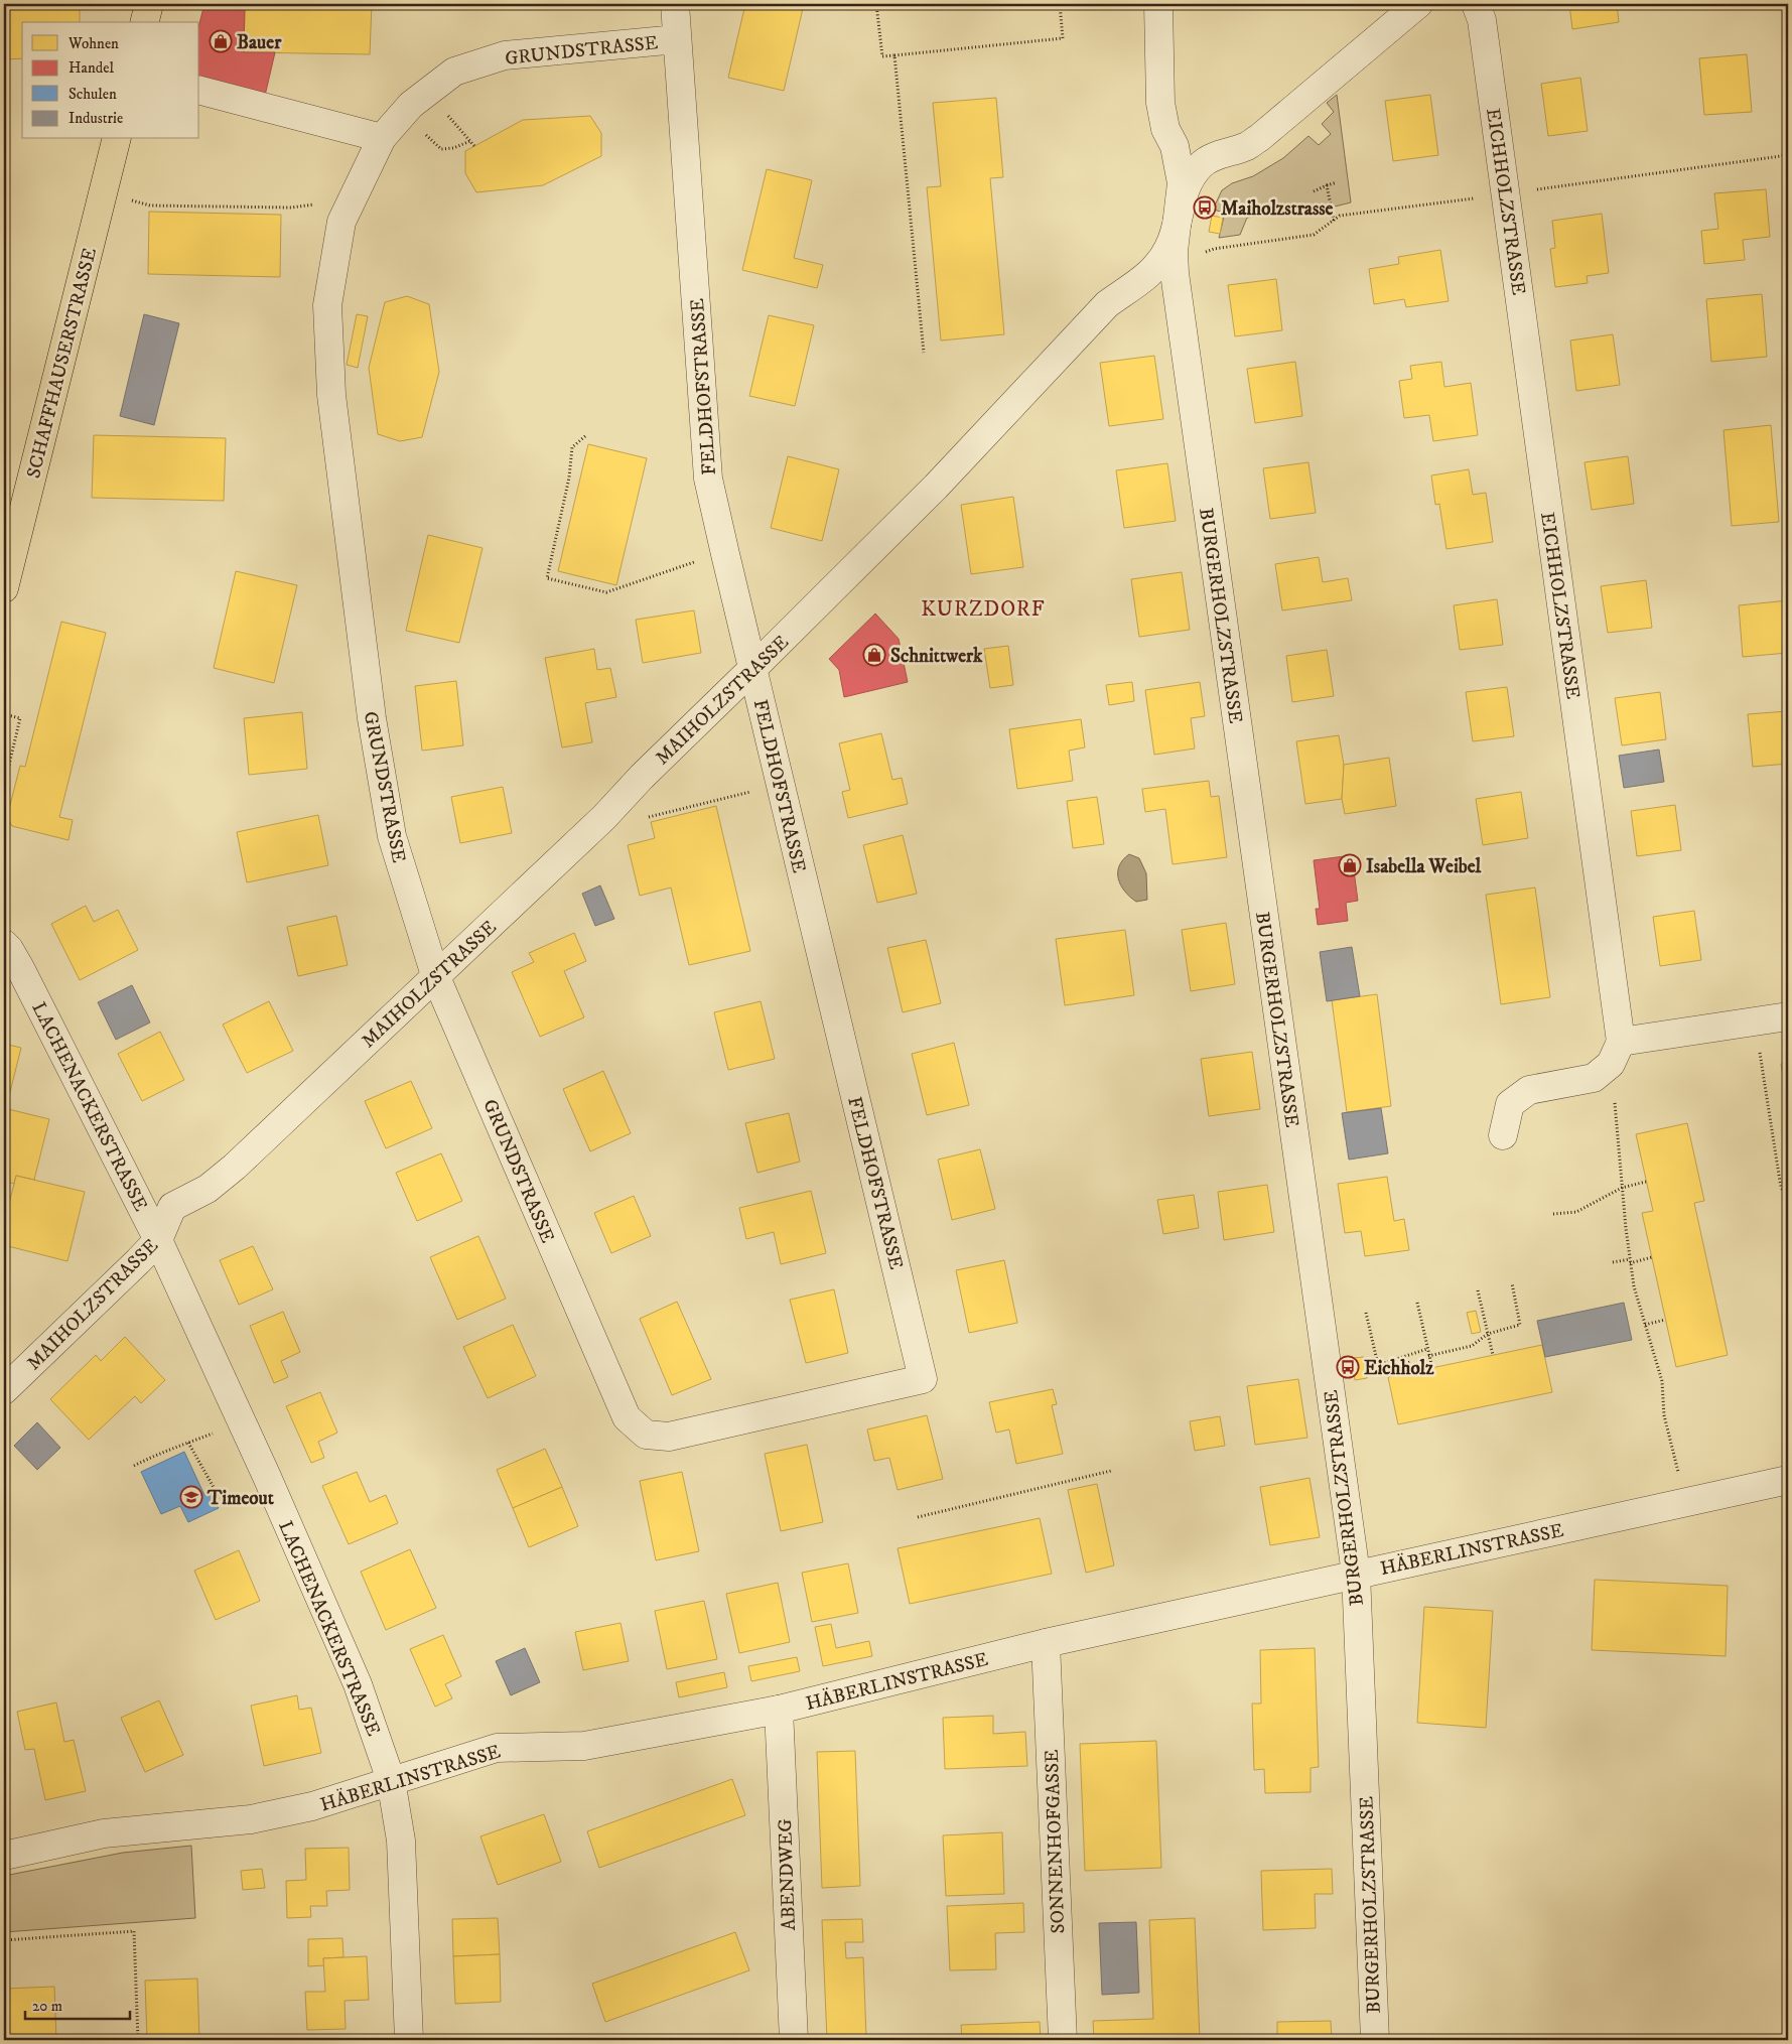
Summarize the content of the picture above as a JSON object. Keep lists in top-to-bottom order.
{
  "streets": {
    "main road": ["SCHAFFHAUSERSTRASSE"],
    "street": [
      "GRUNDSTRASSE",
      "EICHHOLZSTRASSE",
      "FELDHOFSTRASSE",
      "BURGERHOLZSTRASSE",
      "MAIHOLZSTRASSE",
      "LACHENACKERSTRASSE",
      "HÄBERLINSTRASSE",
      "SONNENHOFGASSE",
      "ABENDWEG"
    ]
  },
  "crossings": [
    ["GRUNDSTRASSE", "FELDHOFSTRASSE"],
    ["GRUNDSTRASSE", "MAIHOLZSTRASSE"],
    ["FELDHOFSTRASSE", "MAIHOLZSTRASSE"],
    ["BURGERHOLZSTRASSE", "MAIHOLZSTRASSE"],
    ["BURGERHOLZSTRASSE", "HÄBERLINSTRASSE"],
    ["MAIHOLZSTRASSE", "LACHENACKERSTRASSE"],
    ["LACHENACKERSTRASSE", "HÄBERLINSTRASSE"],
    ["HÄBERLINSTRASSE", "SONNENHOFGASSE"],
    ["HÄBERLINSTRASSE", "ABENDWEG"]
  ],
  "districts": ["KURZDORF"],
  "places": {
    "shop": ["Bauer", "Schnittwerk", "Isabella Weibel"],
    "bus stop": ["Maiholzstrasse", "Eichholz"],
    "school or university": ["Timeout"]
  },
  "legend": [
    "Wohnen",
    "Handel",
    "Schulen",
    "Industrie"
  ],
  "scale_bar": "20 m"
}
